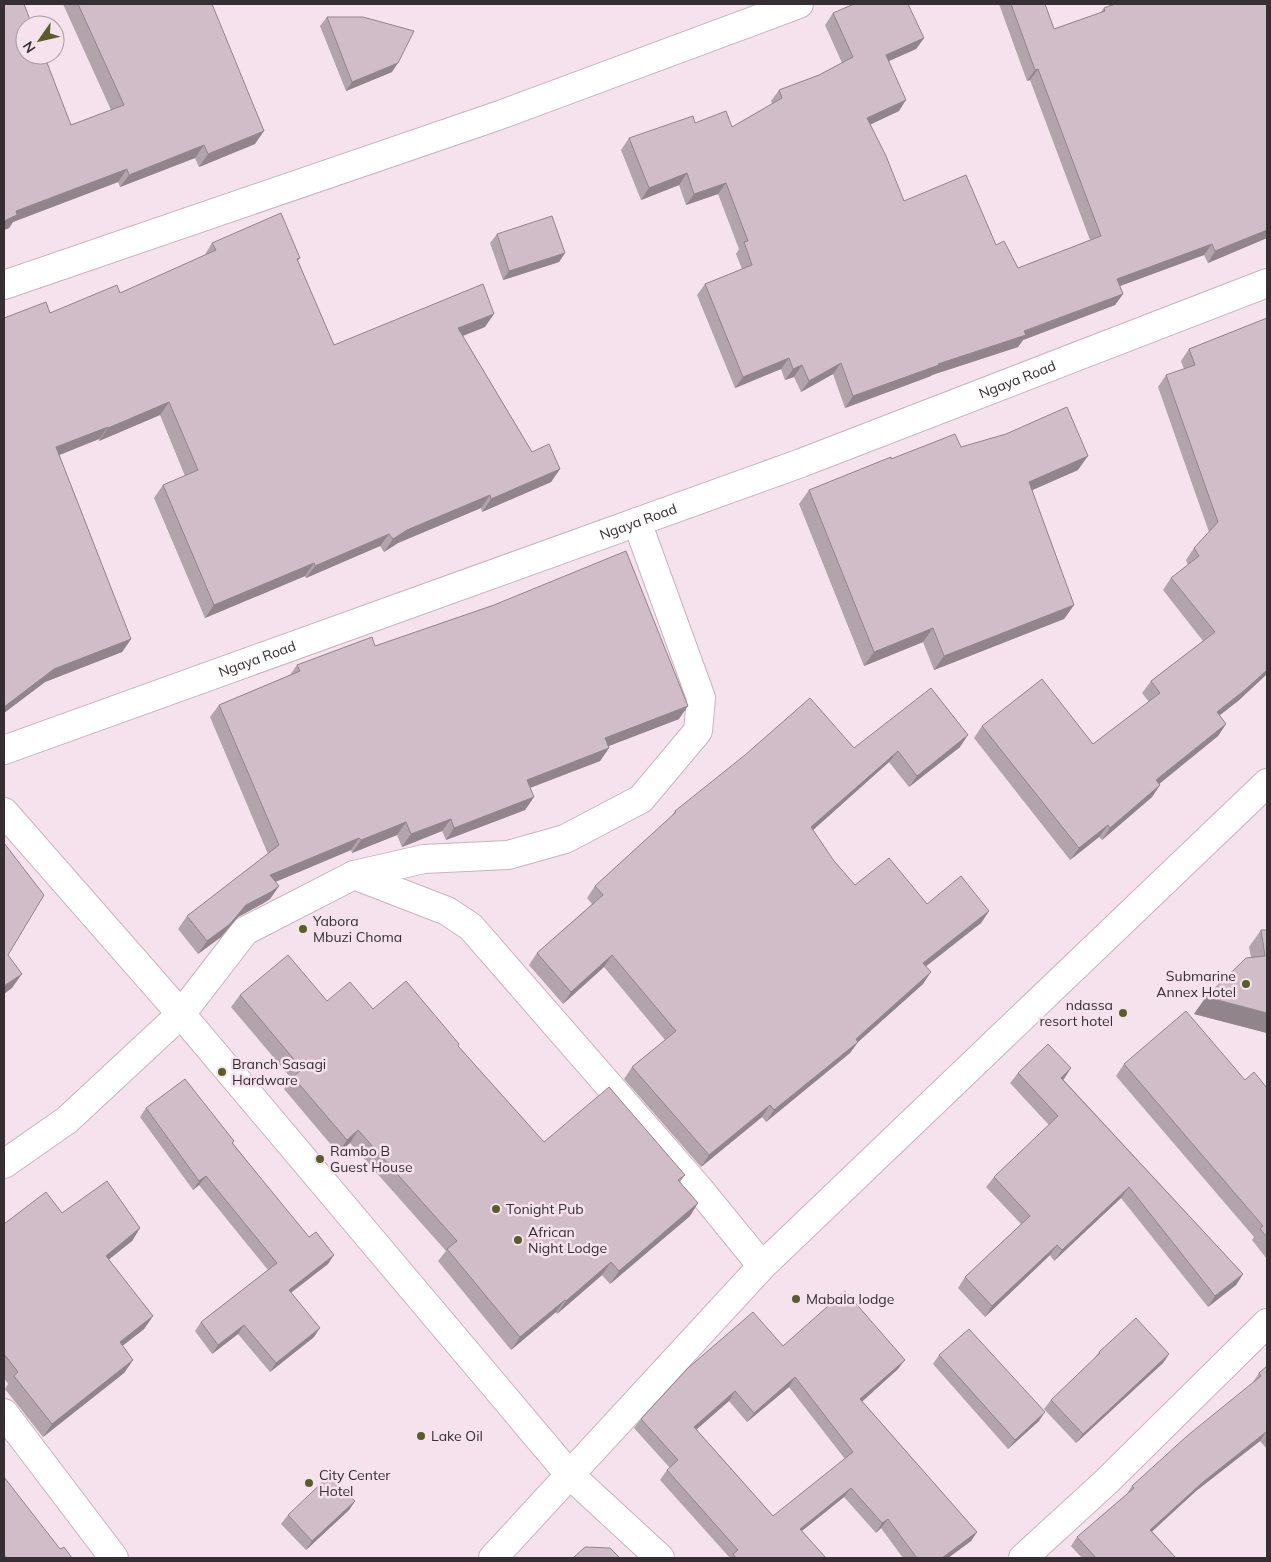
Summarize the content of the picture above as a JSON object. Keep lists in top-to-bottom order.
{
  "streets": {
    "street": ["Ngaya Road"]
  },
  "places": [
    "Yabora Mbuzi Choma",
    "Submarine Annex Hotel",
    "ndassa resort hotel",
    "Branch Sasagi Hardware",
    "Rambo B Guest House",
    "Tonight Pub",
    "African Night Lodge",
    "Mabala lodge",
    "Lake Oil",
    "City Center Hotel"
  ],
  "north": "bottom left"
}
